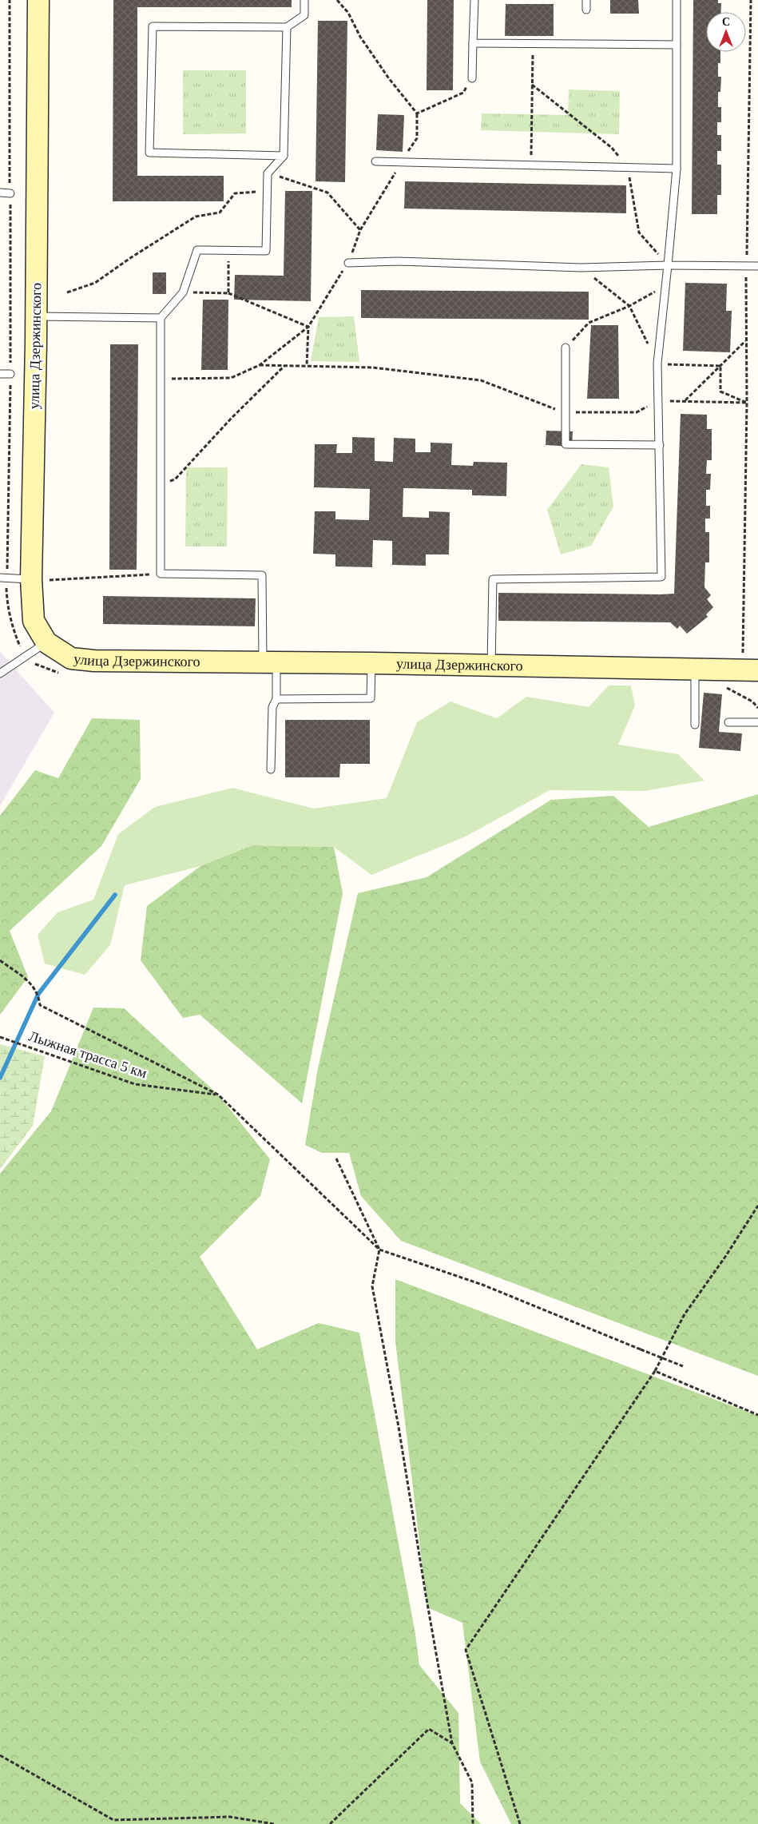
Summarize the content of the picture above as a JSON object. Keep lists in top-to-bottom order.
{
  "streets": {
    "main road": ["улица Дзержинского"],
    "path": ["Лыжная трасса 5 км"]
  },
  "north": "top"
}
